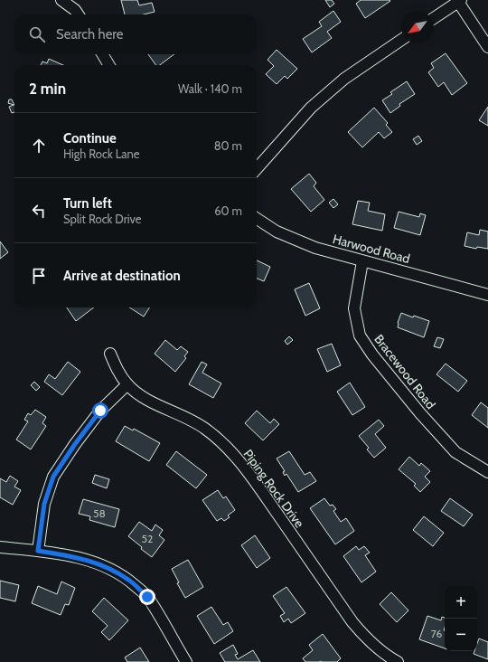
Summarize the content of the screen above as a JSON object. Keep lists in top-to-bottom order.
{
  "streets": {
    "street": ["Harwood Road", "Bracewood Road", "Piping Rock Drive"]
  },
  "crossings": [
    ["Harwood Road", "Bracewood Road"]
  ],
  "house_numbers": ["58", "52", "76"],
  "north": "bottom left",
  "page": {
    "search": "Search here",
    "heading": ["2 min", "Walk · 140 m"],
    "list": [
      ["Continue", "High Rock Lane", "80 m"],
      ["Turn left", "Split Rock Drive", "60 m"],
      "Arrive at destination"
    ],
    "map_buttons": ["+", "−"]
  }
}
